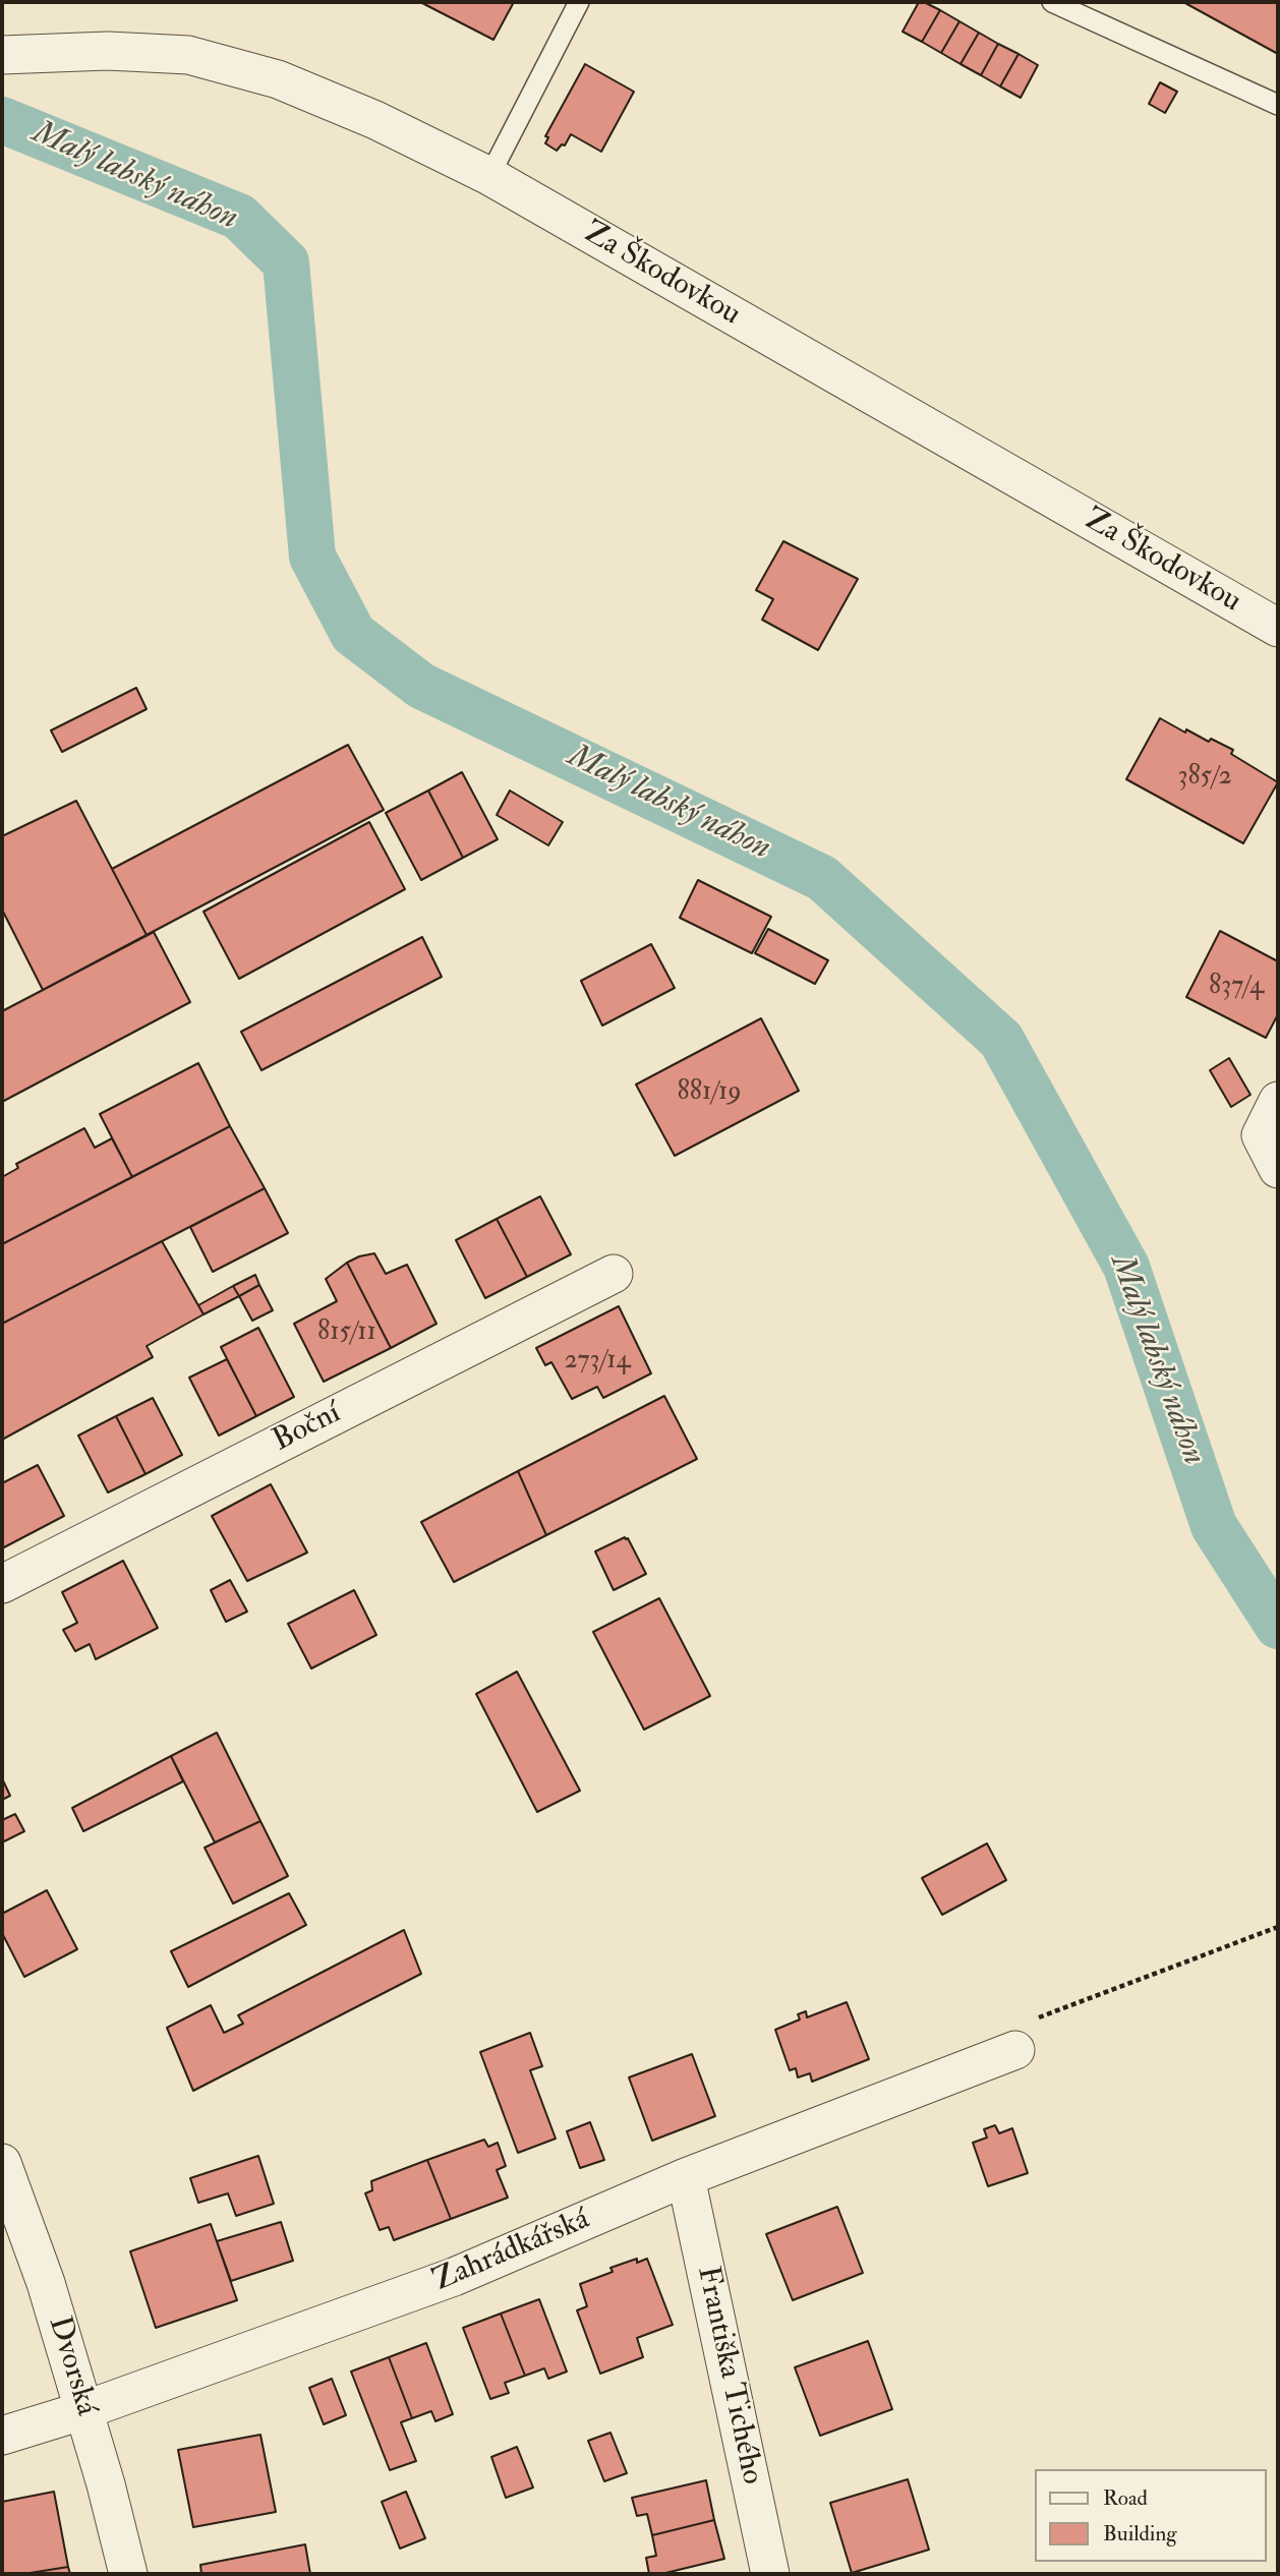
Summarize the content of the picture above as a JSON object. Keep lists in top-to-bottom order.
{
  "streets": {
    "street": [
      "Za Škodovkou",
      "Boční",
      "Zahrádkářská",
      "Dvorská",
      "Františka Tichého"
    ]
  },
  "crossings": [
    ["Zahrádkářská", "Dvorská"],
    ["Zahrádkářská", "Františka Tichého"]
  ],
  "water": ["Malý labský náhon"],
  "house_numbers": [
    "385/2",
    "837/4",
    "881/19",
    "815/11",
    "273/14"
  ],
  "legend": ["Road", "Building"]
}
